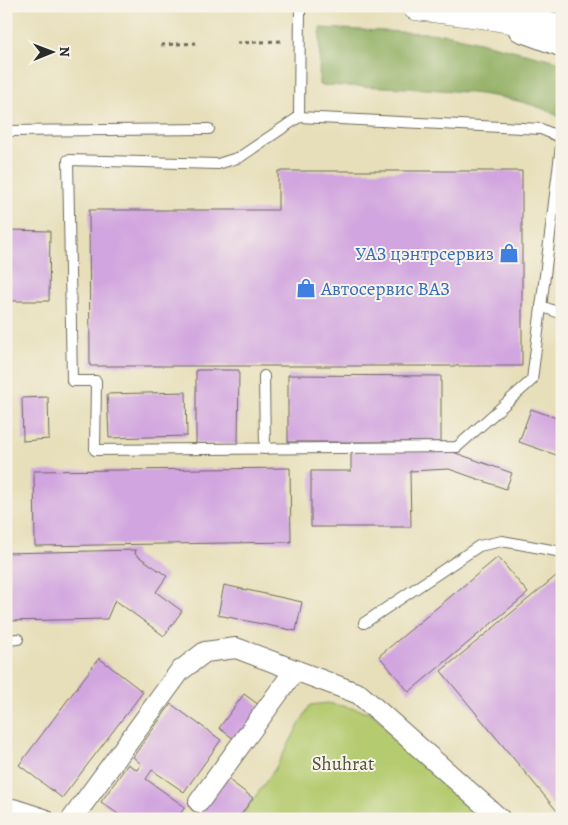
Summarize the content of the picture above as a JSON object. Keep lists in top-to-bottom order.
{
  "parks": ["Shuhrat"],
  "places": {
    "shop": ["УАЗ цэнтрсервиз", "Автосервис ВАЗ"]
  },
  "north": "right"
}
